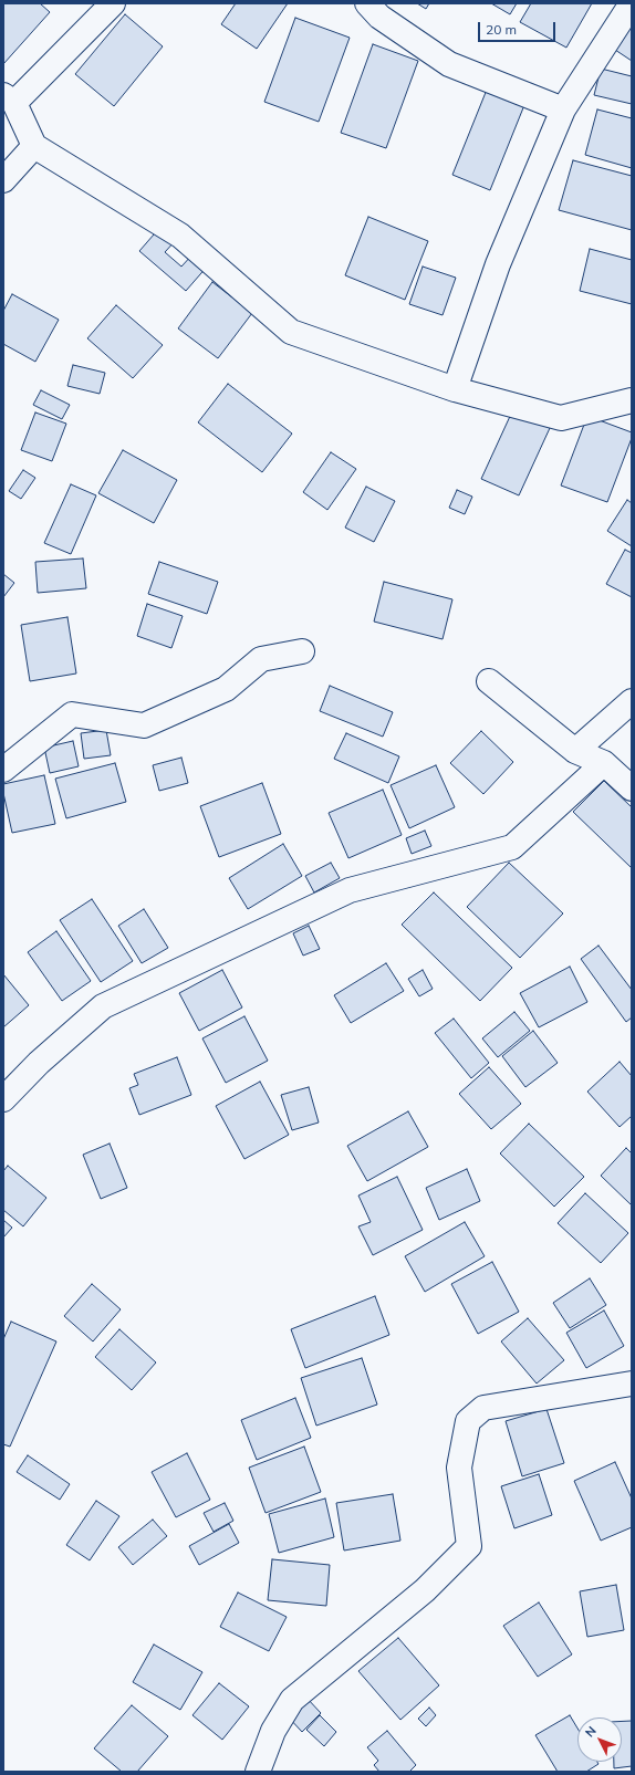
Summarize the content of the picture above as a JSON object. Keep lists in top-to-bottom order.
{
  "scale_bar": "20 m",
  "north": "top left"
}
